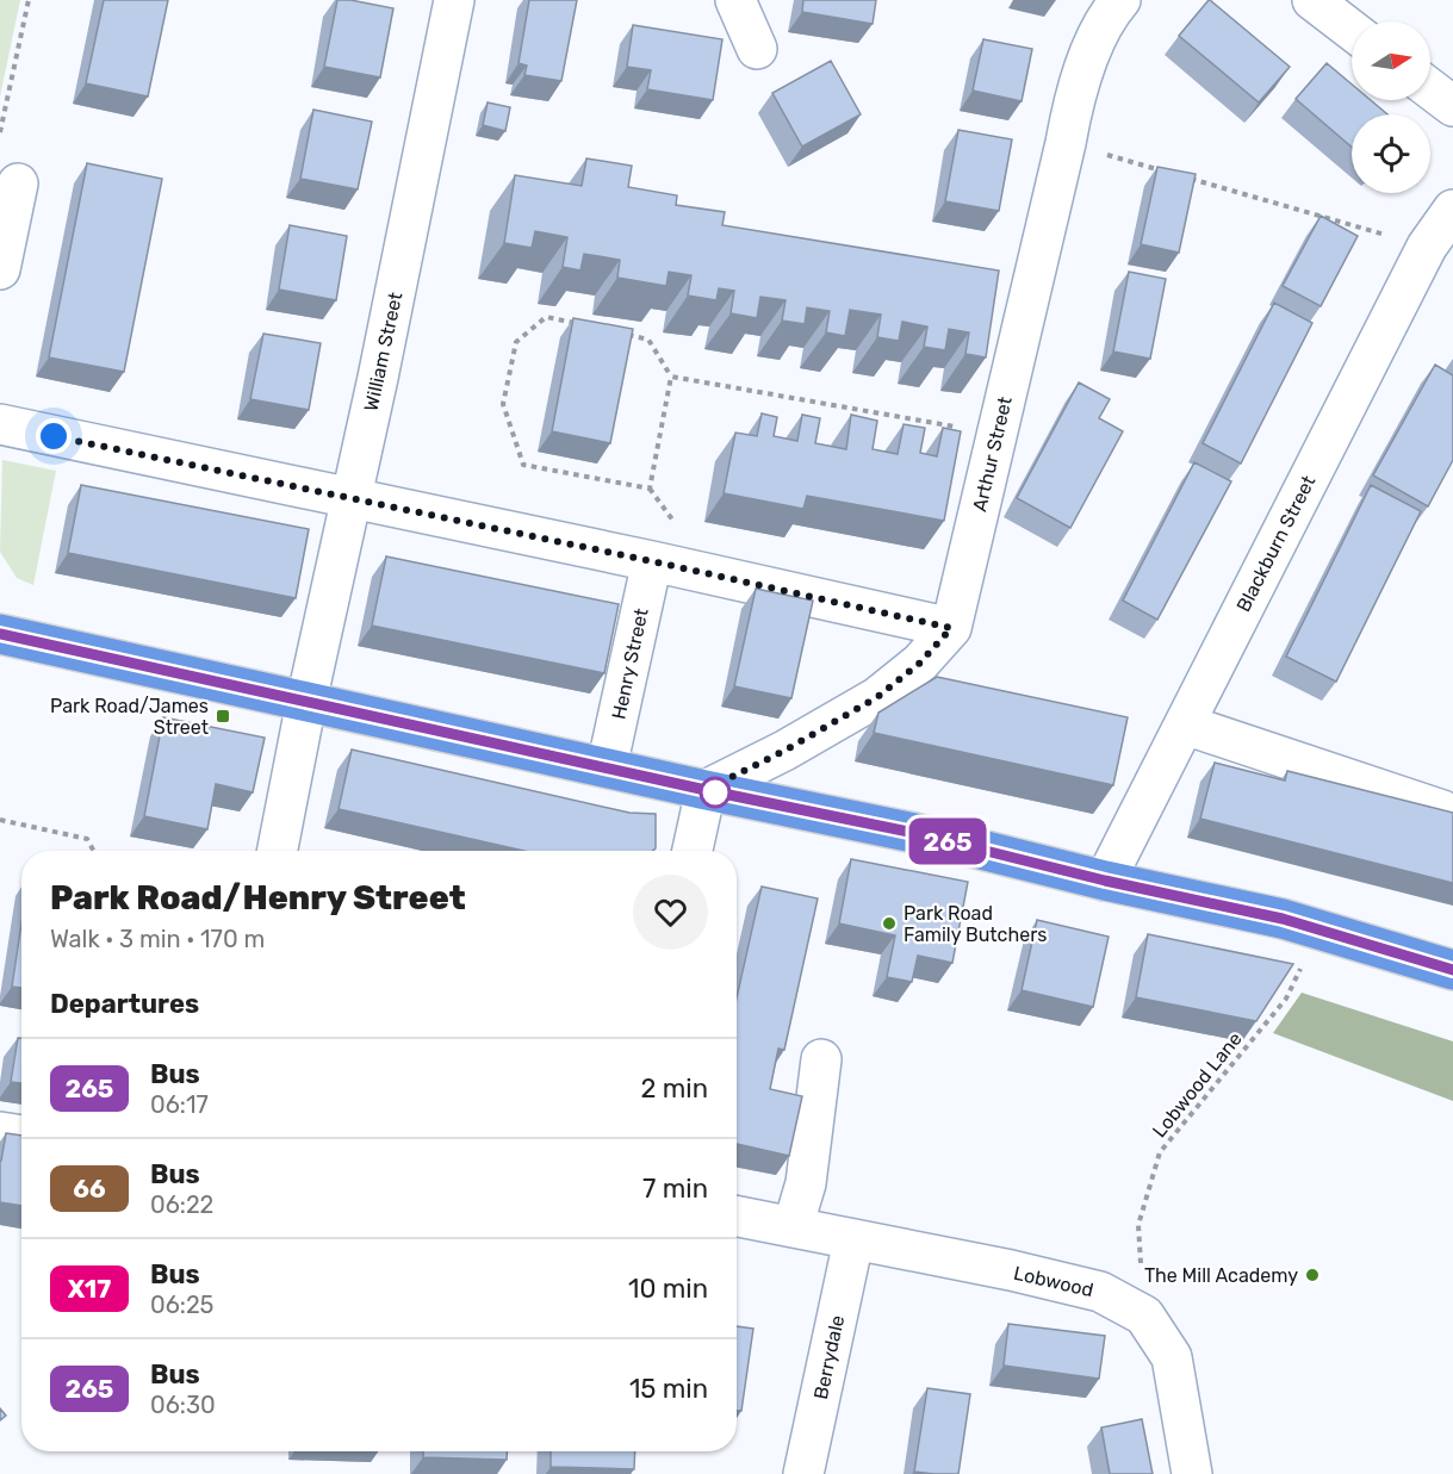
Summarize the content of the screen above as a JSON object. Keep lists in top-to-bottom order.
{
  "streets": {
    "street": [
      "William Street",
      "Arthur Street",
      "Blackburn Street",
      "Henry Street",
      "Lobwood",
      "Berrydale"
    ],
    "path": ["Lobwood Lane"]
  },
  "crossings": [
    ["Lobwood Lane", "Lobwood"],
    ["Lobwood", "Berrydale"]
  ],
  "places": {
    "transit": ["Park Road/James Street"],
    "other": ["Park Road Family Butchers", "The Mill Academy"]
  },
  "lines": ["bus line 265"],
  "north": "right",
  "page": {
    "on_map": "265",
    "heading": [
      ["Park Road/Henry Street", "Walk · 3 min · 170 m"],
      "Departures"
    ],
    "list": [
      {
        "mark": "265",
        "name": "Bus",
        "note": "06:17",
        "value": "2 min"
      },
      {
        "mark": "66",
        "name": "Bus",
        "note": "06:22",
        "value": "7 min"
      },
      {
        "mark": "X17",
        "name": "Bus",
        "note": "06:25",
        "value": "10 min"
      },
      {
        "mark": "265",
        "name": "Bus",
        "note": "06:30",
        "value": "15 min"
      }
    ]
  }
}
